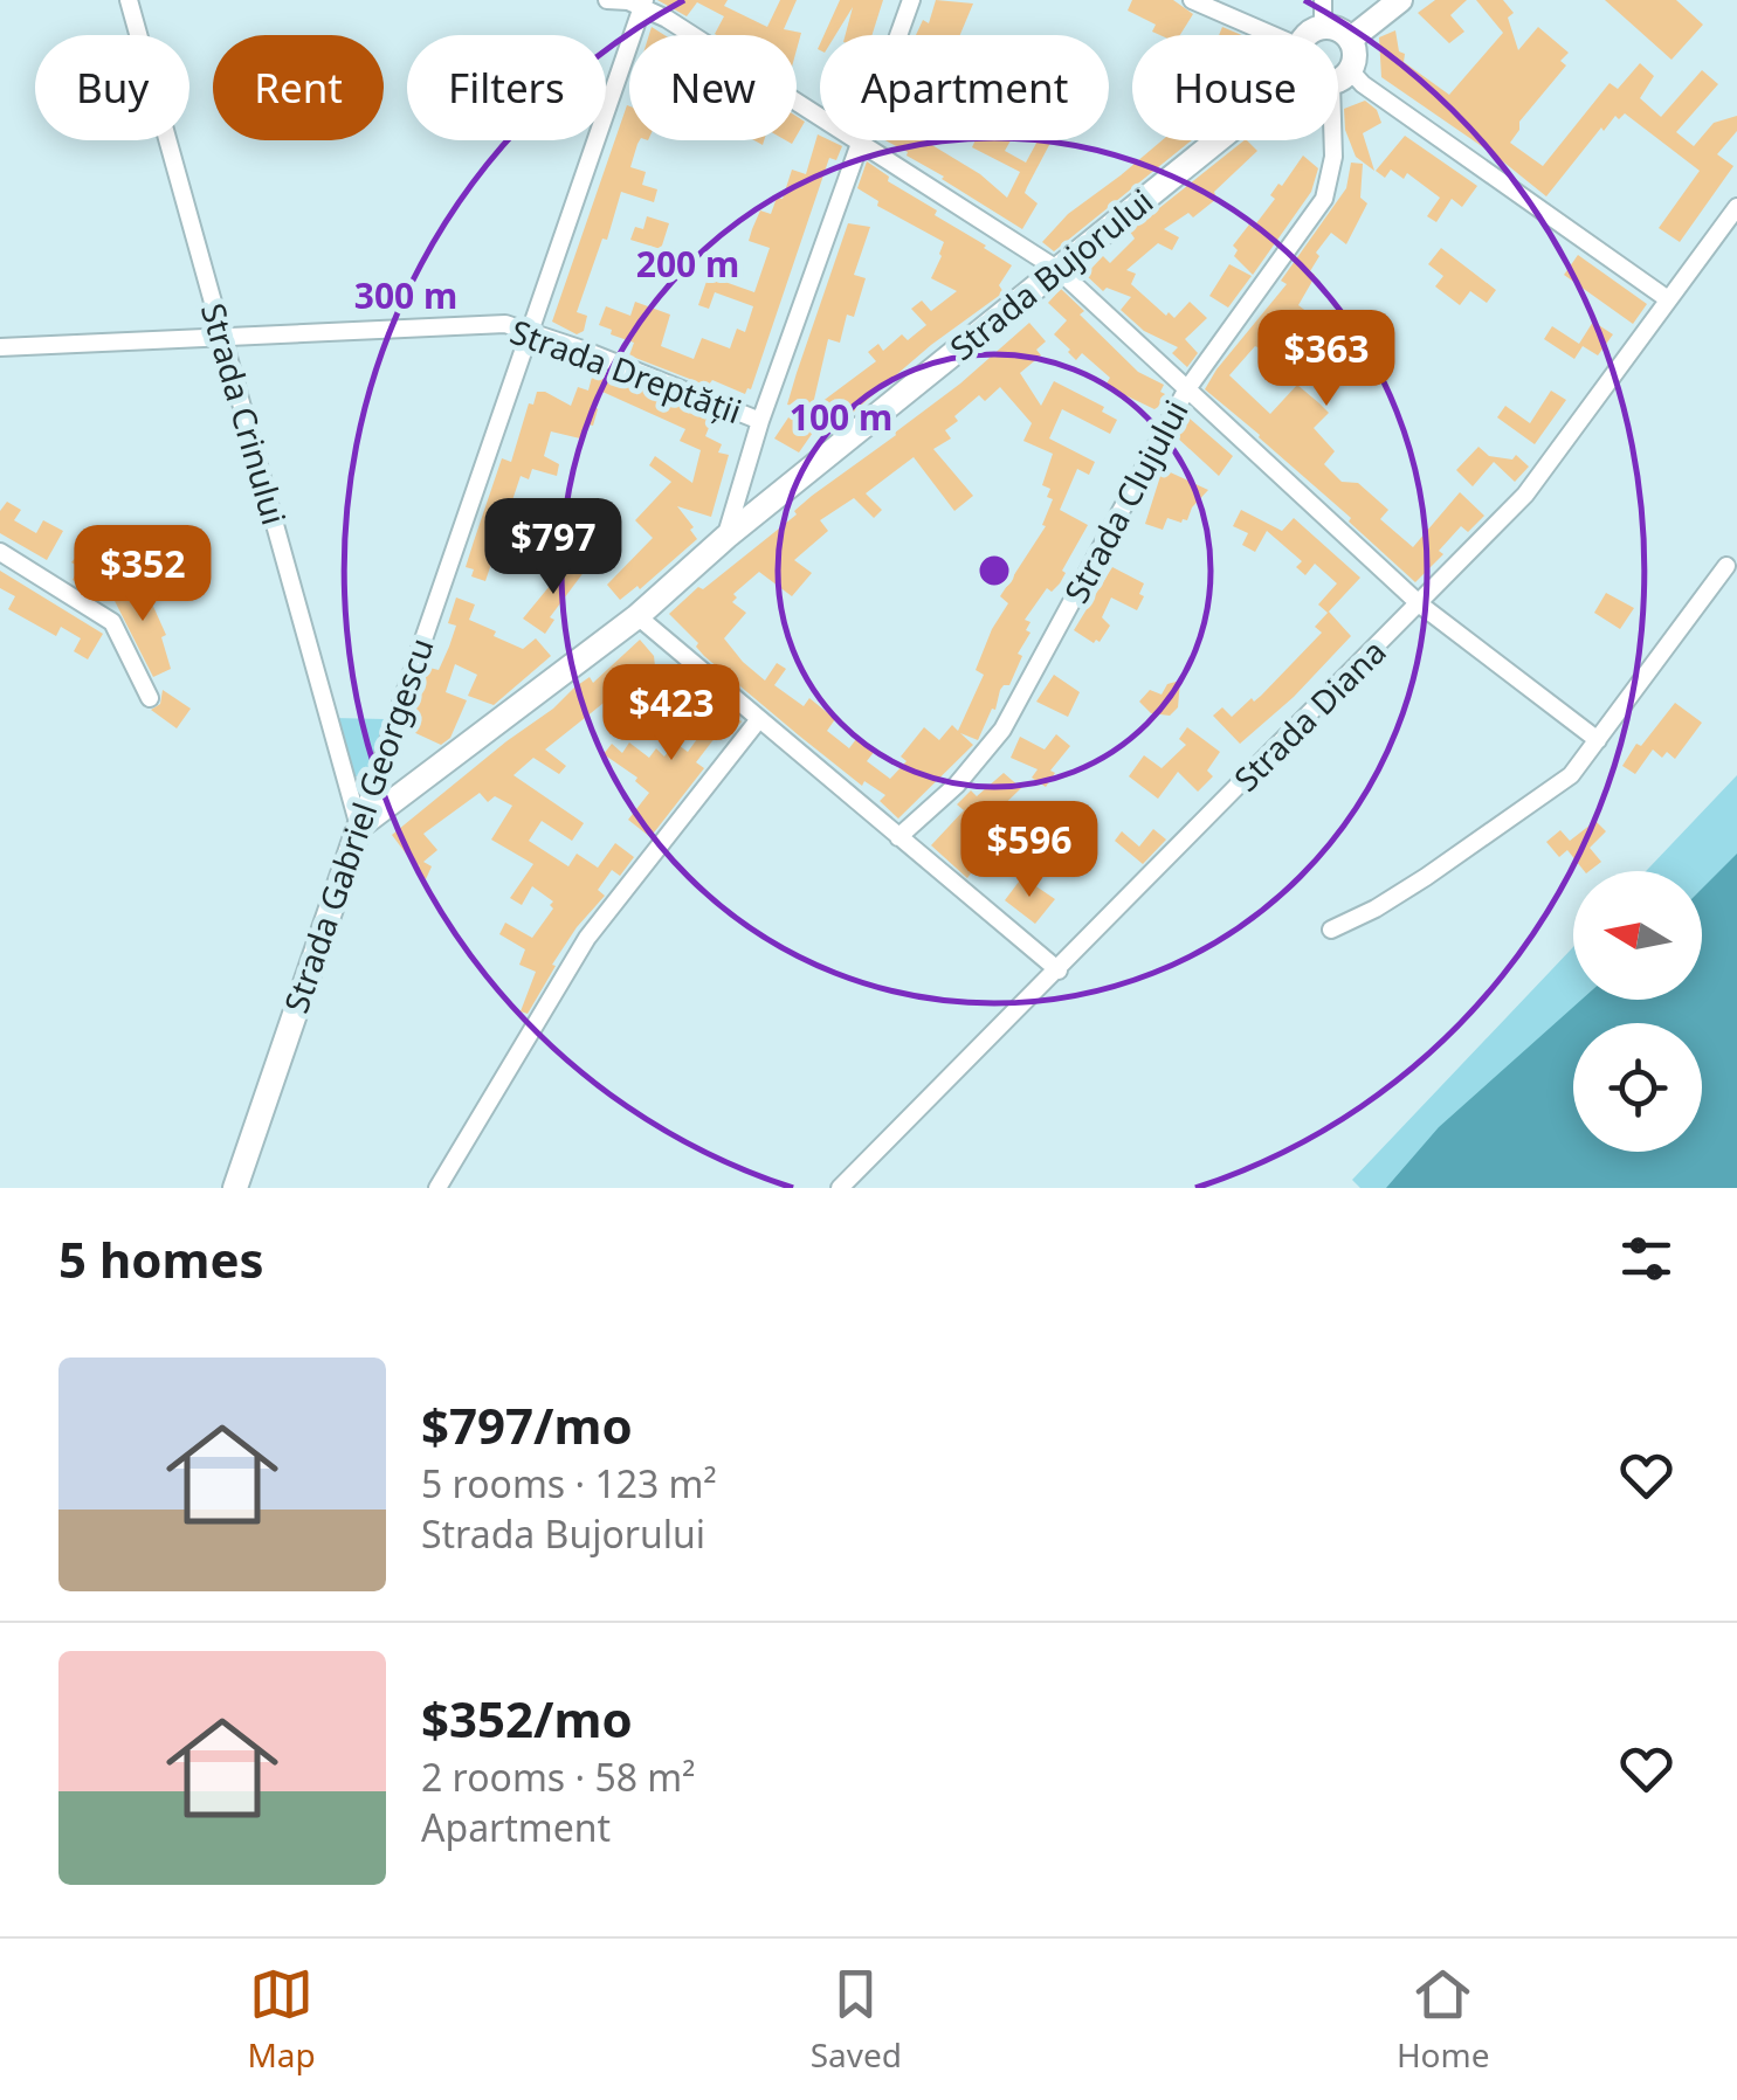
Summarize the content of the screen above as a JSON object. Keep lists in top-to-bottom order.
{
  "streets": {
    "street": [
      "Strada Bujorului",
      "Strada Dreptății",
      "Strada Crinului",
      "Strada Clujului",
      "Strada Diana",
      "Strada Gabriel Georgescu"
    ]
  },
  "crossings": [
    ["Strada Bujorului", "Strada Crinului"],
    ["Strada Bujorului", "Strada Gabriel Georgescu"],
    ["Strada Dreptății", "Strada Crinului"],
    ["Strada Dreptății", "Strada Gabriel Georgescu"],
    ["Strada Crinului", "Strada Gabriel Georgescu"]
  ],
  "north": "left",
  "page": {
    "chip": [
      "Buy",
      "Rent",
      "Filters",
      "New",
      "Apartment",
      "House"
    ],
    "price": [
      "$363",
      "$797",
      "$352",
      "$423",
      "$596"
    ],
    "heading": "5 homes",
    "list": [
      {
        "name": "$797/mo",
        "note": "5 rooms · 123 m² · Strada Bujorului"
      },
      {
        "name": "$352/mo",
        "note": "2 rooms · 58 m² · Apartment"
      }
    ],
    "tabs": ["Map", "Saved", "Home"]
  },
  "rings": ["200 m", "300 m", "100 m"]
}
